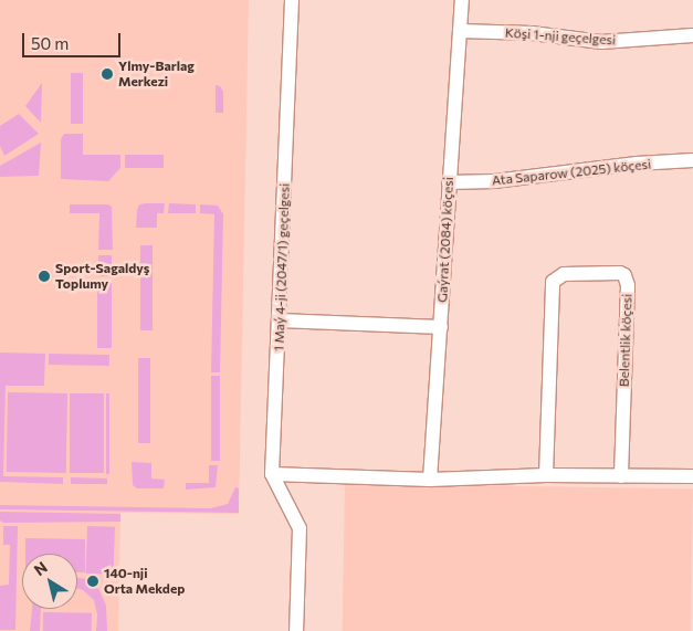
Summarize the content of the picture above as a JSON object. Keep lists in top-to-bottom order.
{
  "streets": {
    "street": [
      "Köşi 1-nji geçelgesi",
      "Ata Saparow (2025) köçesi",
      "Gaýrat (2084) köçesi",
      "1 Maý 4-ji (2047/1) geçelgesi",
      "Belentlik köçesi"
    ]
  },
  "crossings": [
    ["Köşi 1-nji geçelgesi", "Gaýrat (2084) köçesi"],
    ["Ata Saparow (2025) köçesi", "Gaýrat (2084) köçesi"]
  ],
  "places": ["Ylmy-Barlag Merkezi", "Sport-Sagaldyş Toplumy", "140-nji Orta Mekdep"],
  "scale_bar": "50 m",
  "north": "top left"
}
